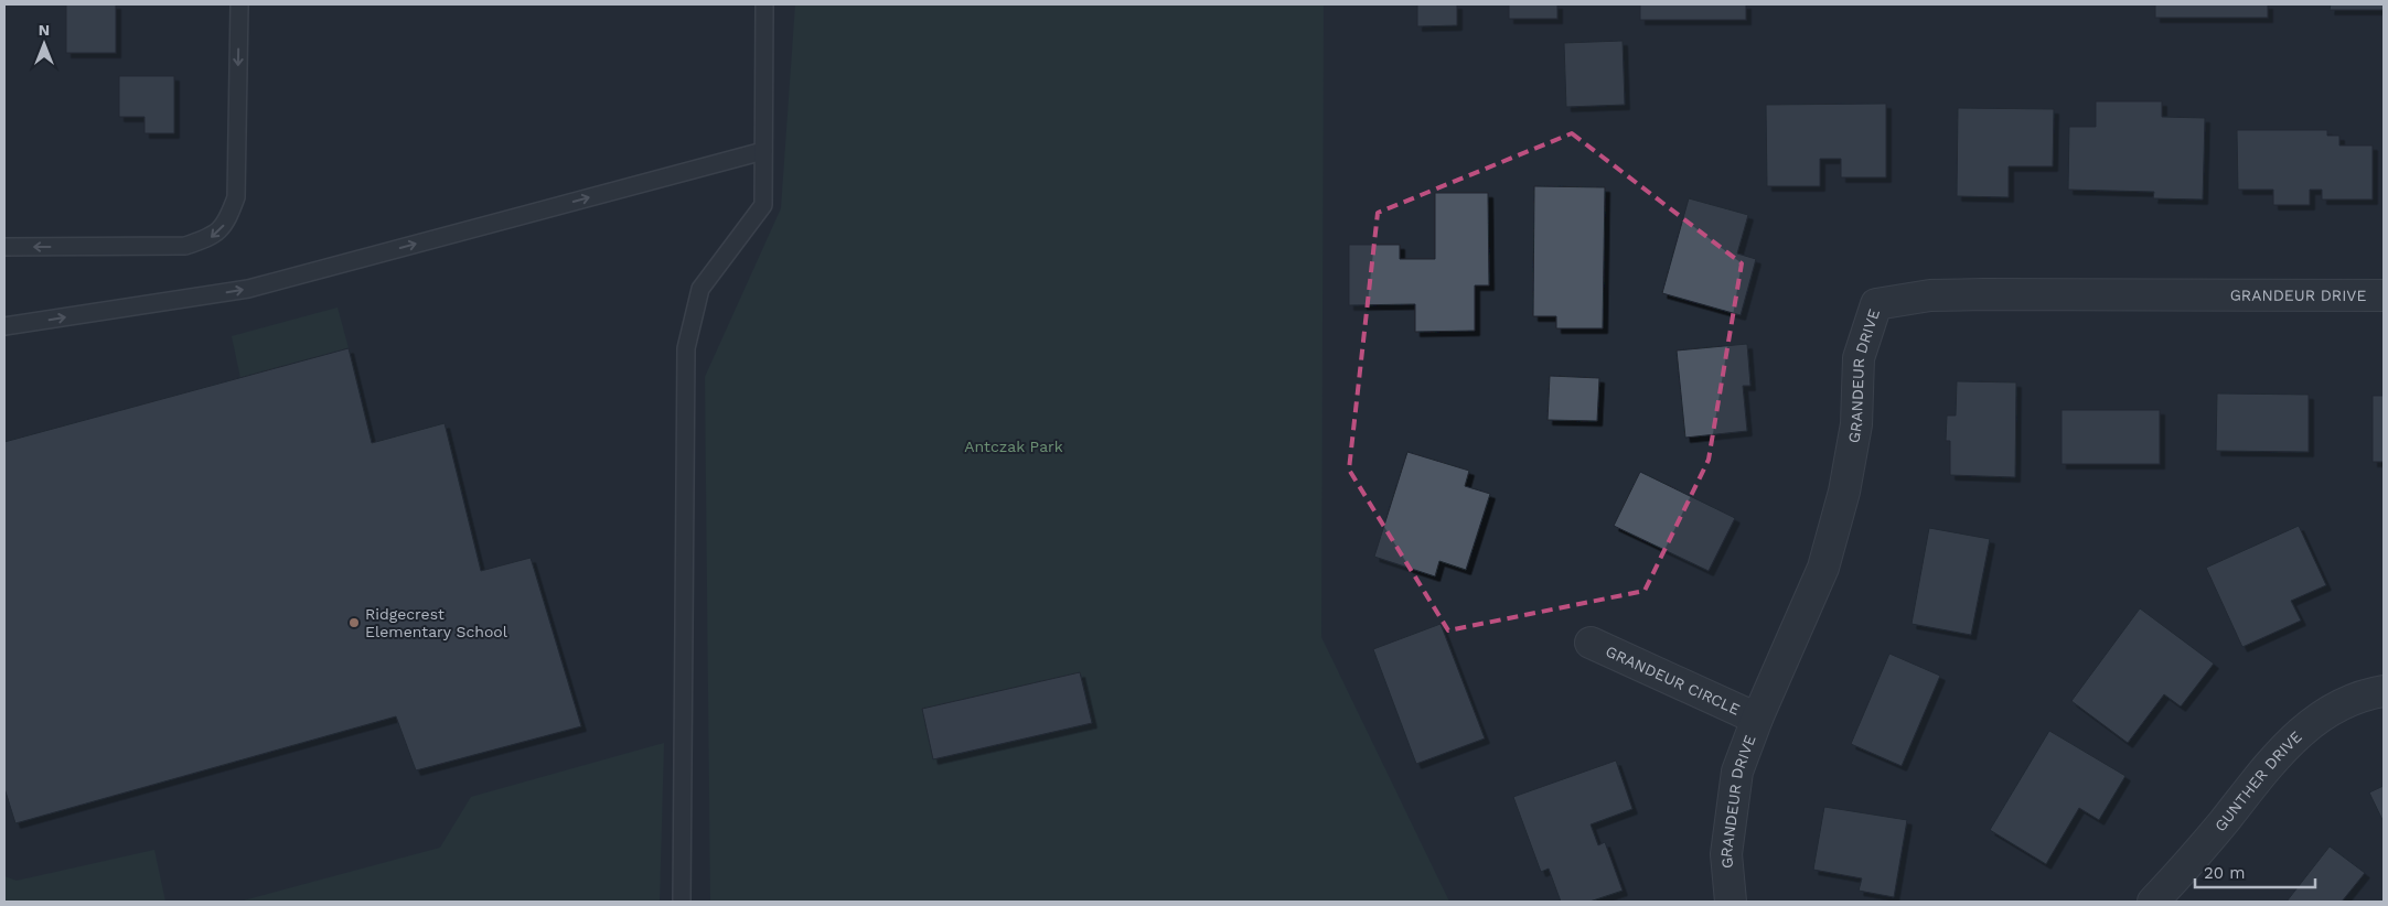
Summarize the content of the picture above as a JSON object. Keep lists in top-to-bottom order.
{
  "streets": {
    "street": ["GRANDEUR DRIVE", "GRANDEUR CIRCLE", "GUNTHER DRIVE"]
  },
  "crossings": [
    ["GRANDEUR DRIVE", "GRANDEUR CIRCLE"]
  ],
  "parks": ["Antczak Park"],
  "places": ["Ridgecrest Elementary School"],
  "scale_bar": "20 m",
  "north": "top"
}
